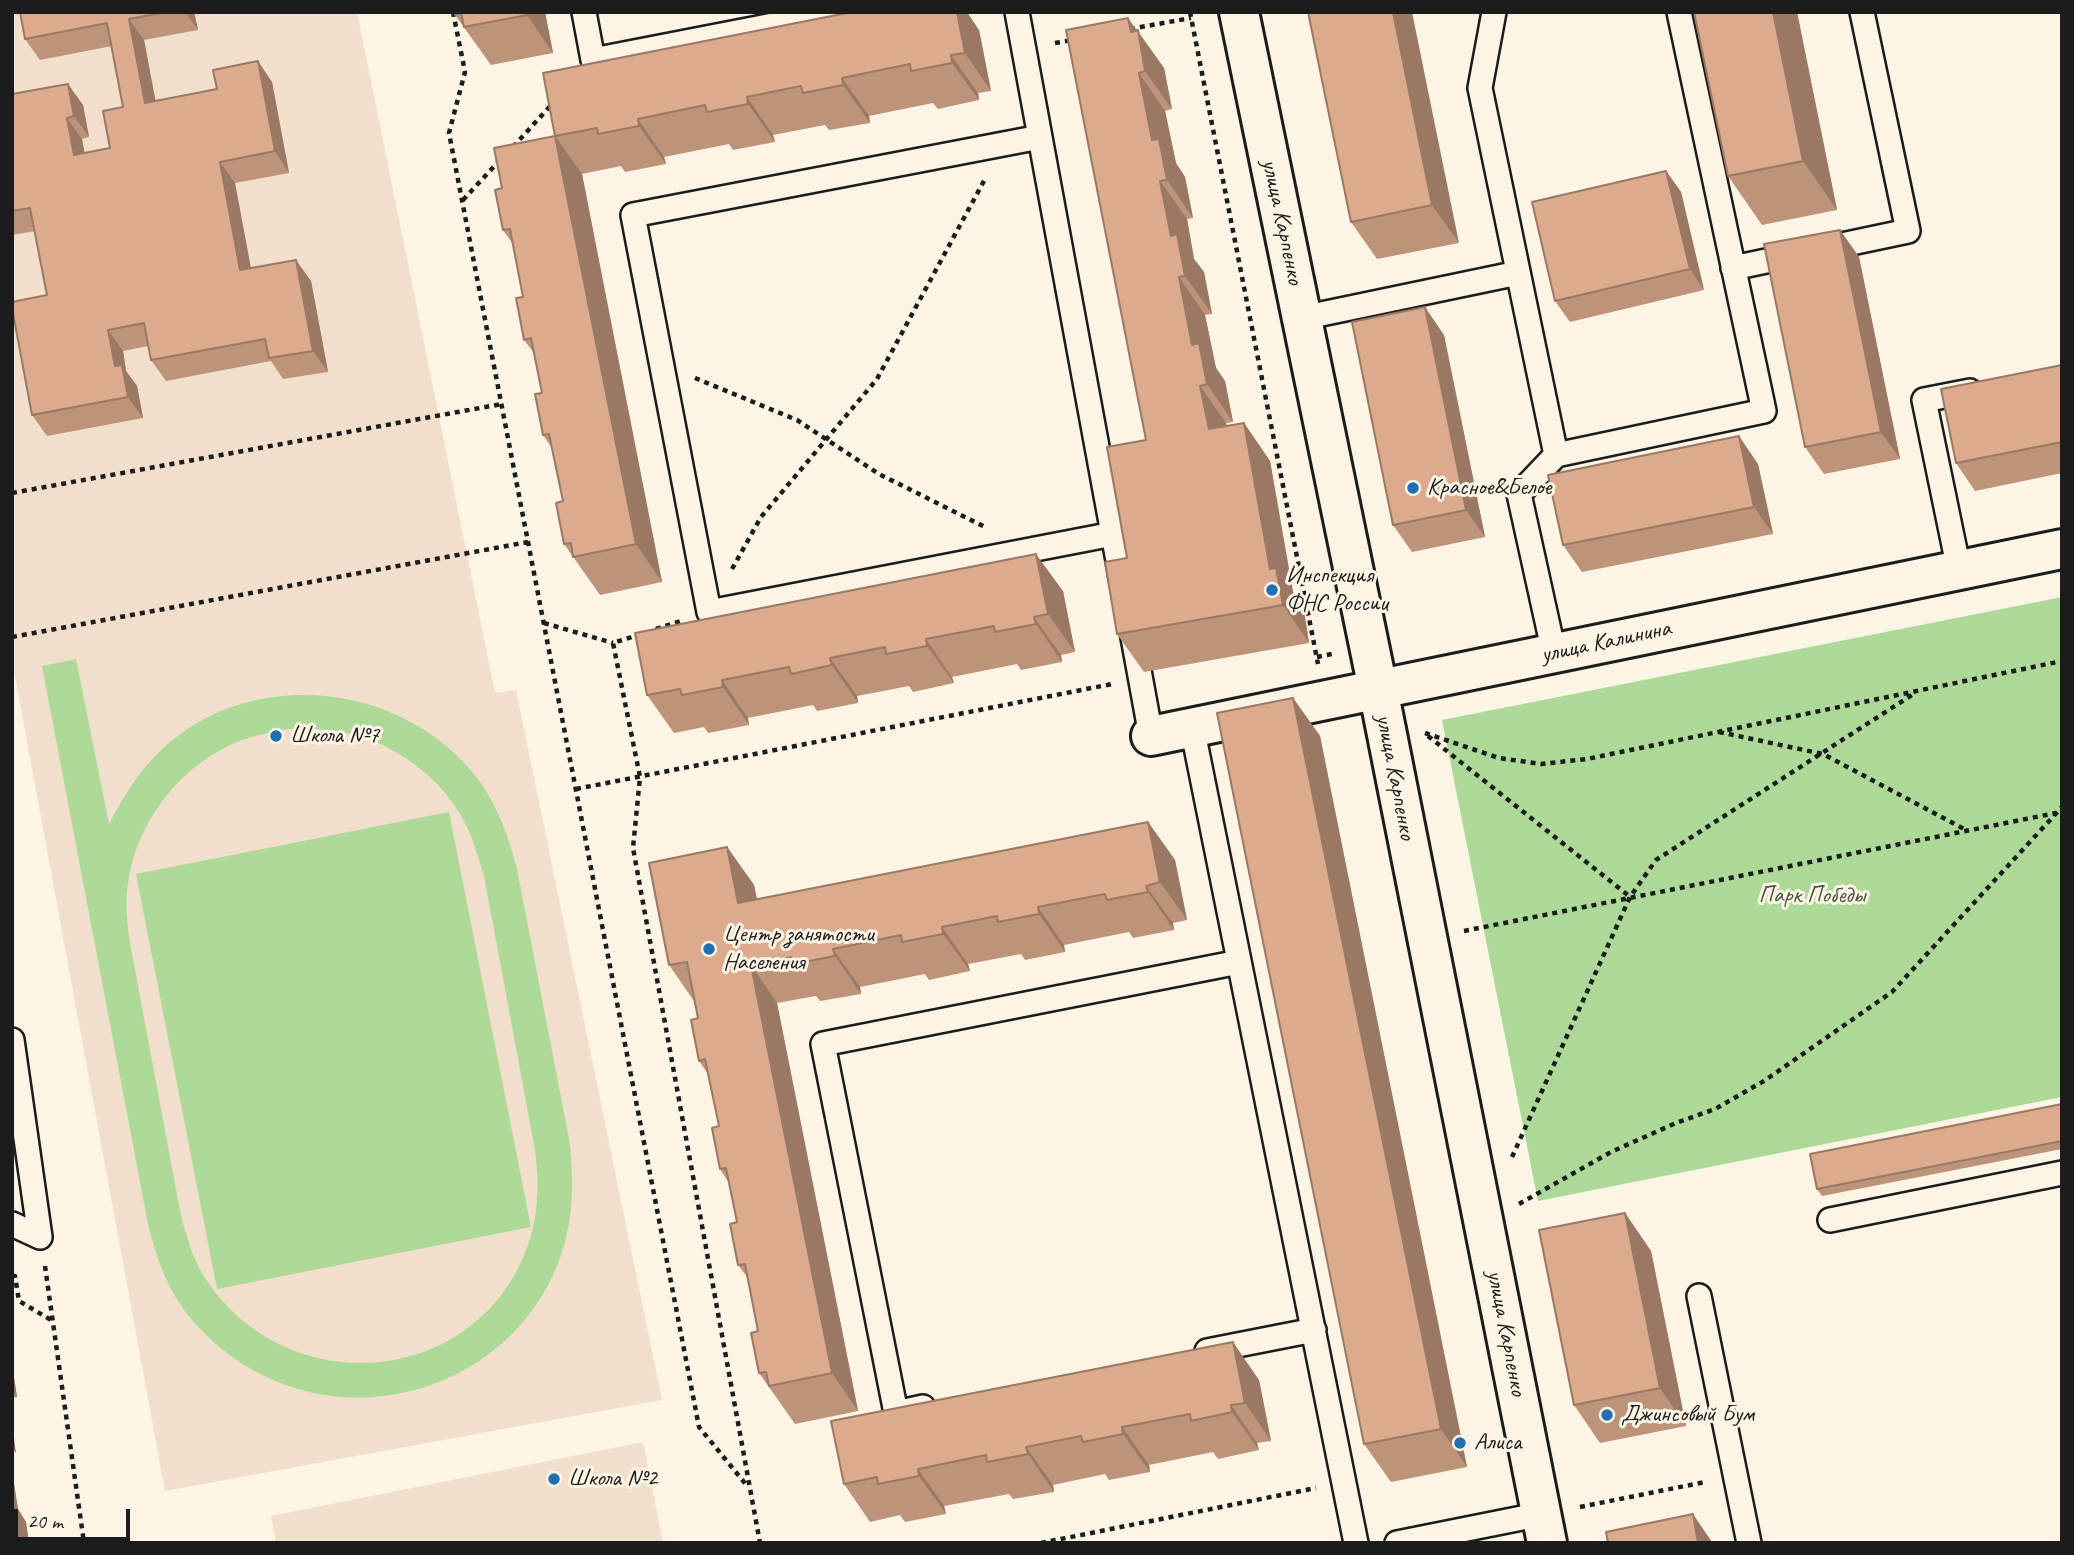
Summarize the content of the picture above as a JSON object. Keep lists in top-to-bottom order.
{
  "streets": {
    "street": ["улица Карпенко", "улица Калинина"]
  },
  "crossings": [
    ["улица Карпенко", "улица Калинина"]
  ],
  "parks": ["Парк Победы"],
  "places": [
    "Красное&Белое",
    "Инспекция ФНС России",
    "Школа №7",
    "Центр занятости Населения",
    "Джинсовый Бум",
    "Алиса",
    "Школа №2"
  ],
  "scale_bar": "20 m"
}
